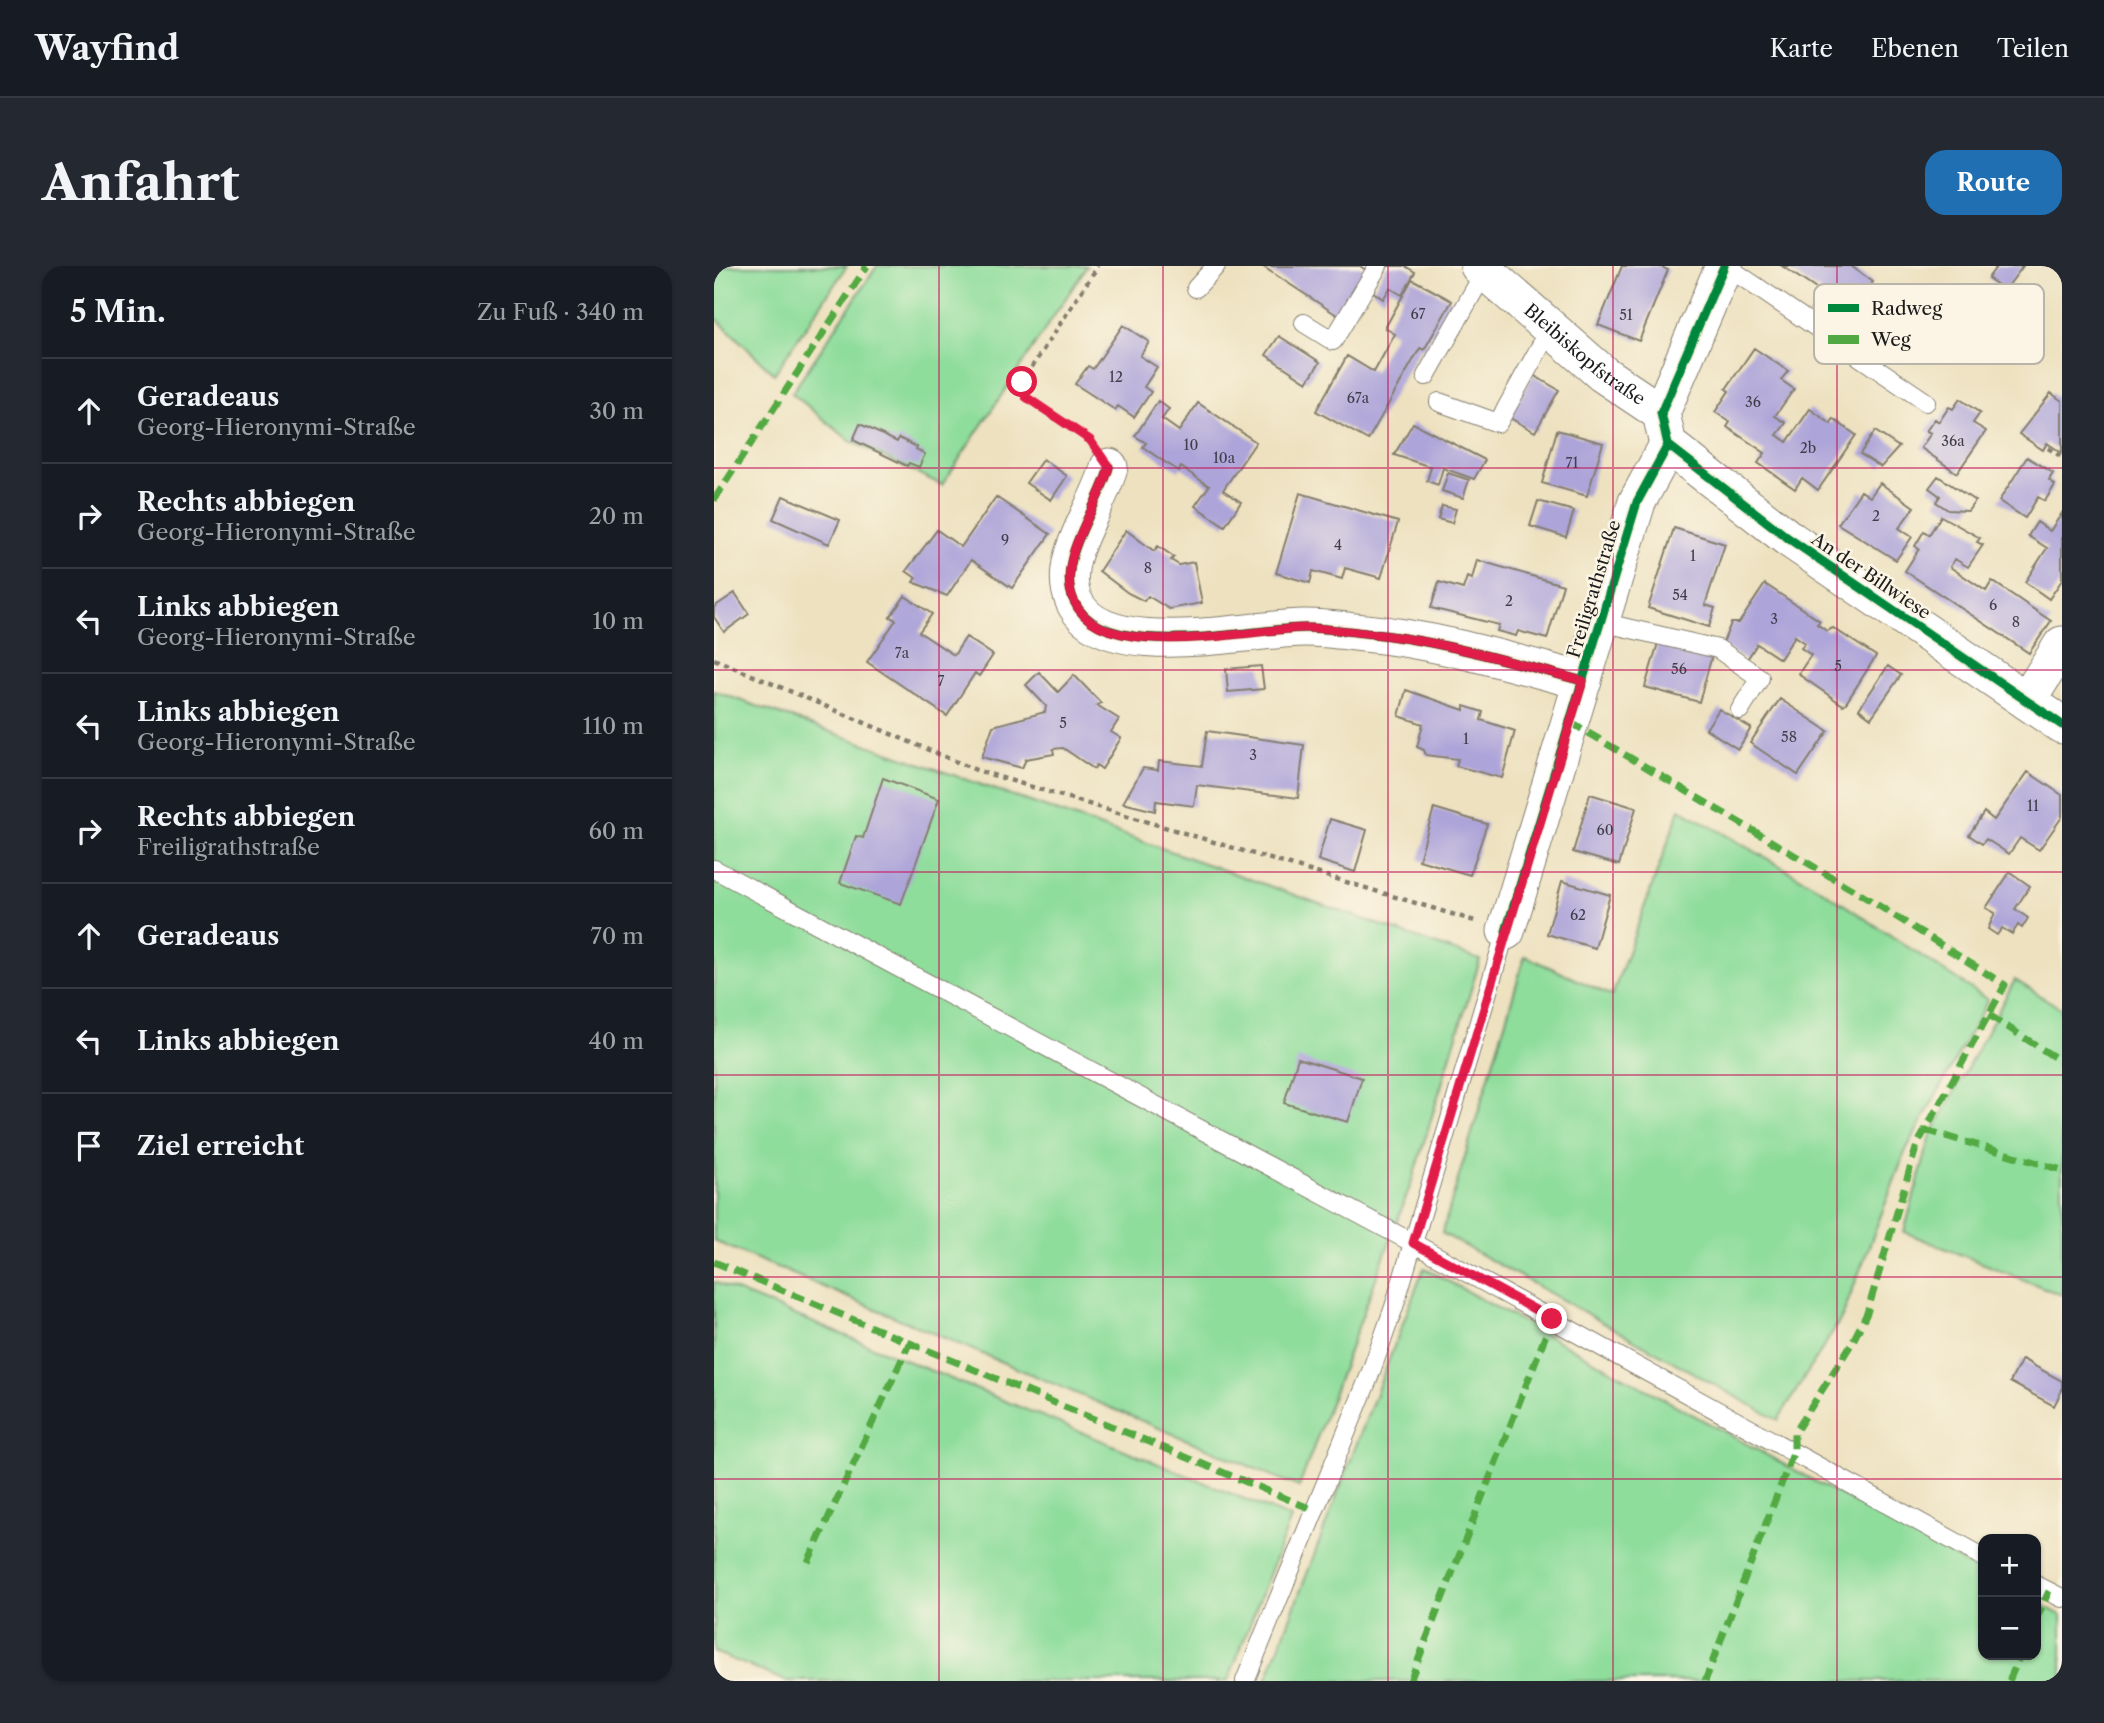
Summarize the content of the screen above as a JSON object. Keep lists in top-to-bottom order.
{
  "streets": {
    "street": ["Bleibiskopfstraße", "An der Billwiese", "Freiligrathstraße"]
  },
  "crossings": [
    ["Bleibiskopfstraße", "An der Billwiese"],
    ["Bleibiskopfstraße", "Freiligrathstraße"],
    ["An der Billwiese", "Freiligrathstraße"]
  ],
  "house_numbers": [
    "67",
    "51",
    "12",
    "67a",
    "36",
    "36a",
    "10",
    "2b",
    "10a",
    "71",
    "2",
    "9",
    "4",
    "1",
    "8",
    "54",
    "2",
    "6",
    "3",
    "8",
    "7a",
    "5",
    "56",
    "7",
    "5",
    "58",
    "1",
    "3",
    "11",
    "60",
    "62"
  ],
  "legend": ["Radweg", "Weg"],
  "page": {
    "header": "Wayfind",
    "nav": ["Karte", "Ebenen", "Teilen"],
    "buttons": "Route",
    "title": "Anfahrt",
    "heading": ["5 Min.", "Zu Fuß · 340 m"],
    "list": [
      ["Geradeaus", "Georg-Hieronymi-Straße", "30 m"],
      ["Rechts abbiegen", "Georg-Hieronymi-Straße", "20 m"],
      ["Links abbiegen", "Georg-Hieronymi-Straße", "10 m"],
      ["Links abbiegen", "Georg-Hieronymi-Straße", "110 m"],
      ["Rechts abbiegen", "Freiligrathstraße", "60 m"],
      ["Geradeaus", "70 m"],
      ["Links abbiegen", "40 m"],
      "Ziel erreicht"
    ],
    "map_buttons": ["+", "−"]
  }
}
